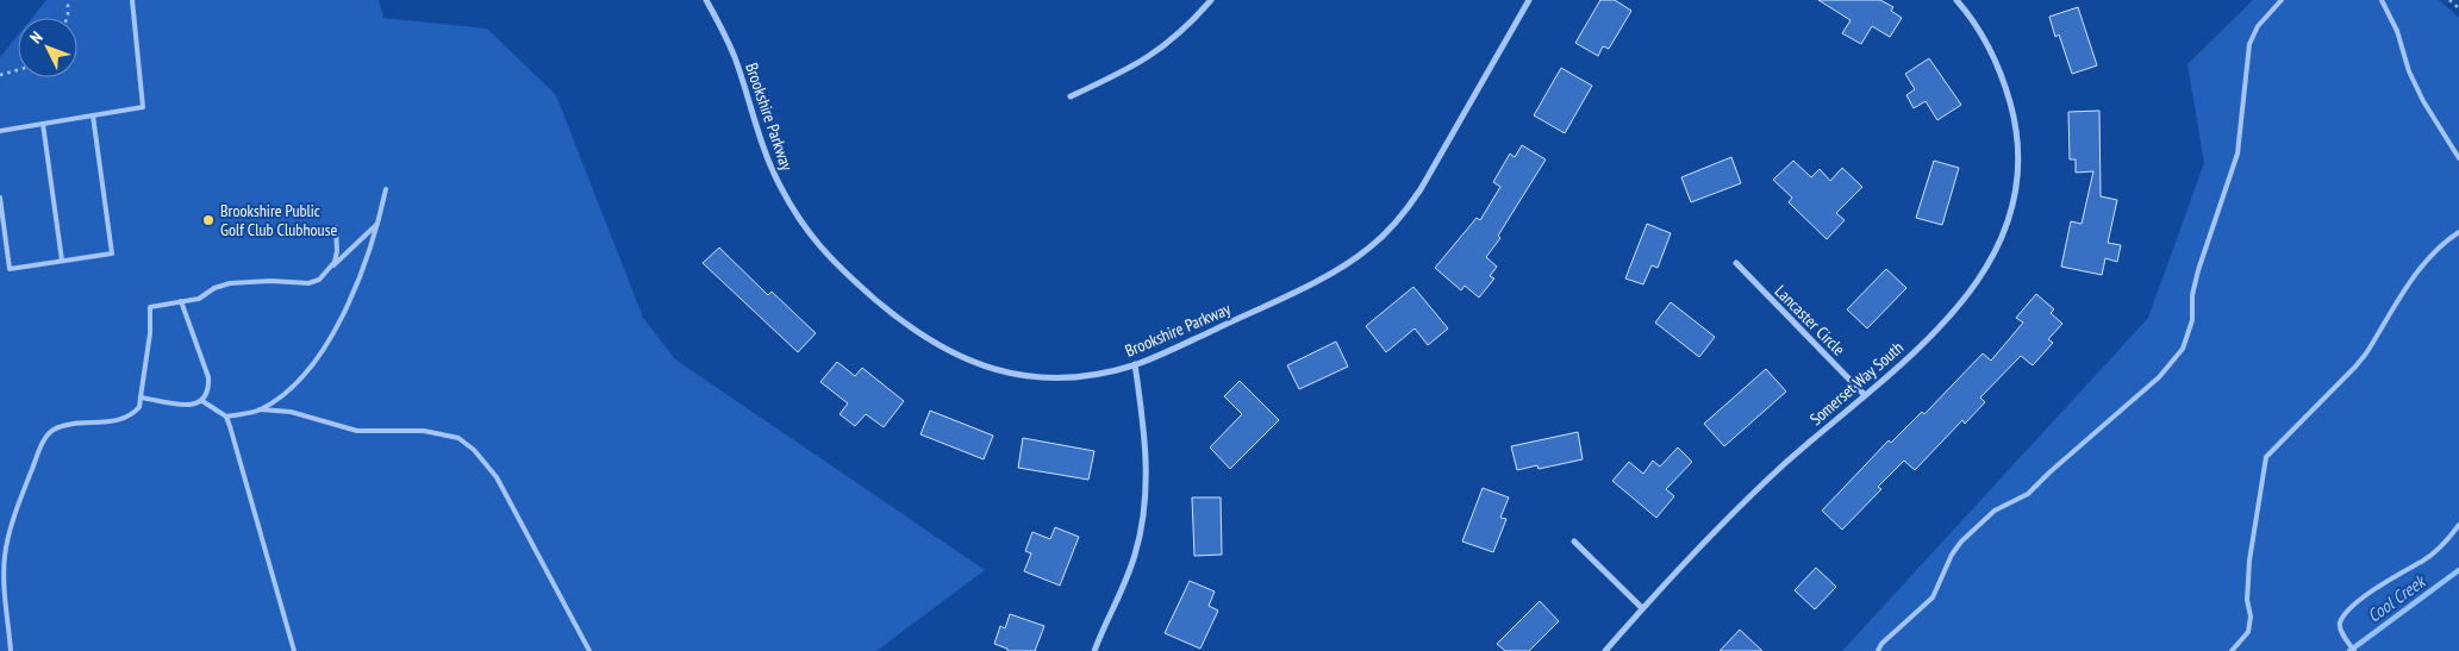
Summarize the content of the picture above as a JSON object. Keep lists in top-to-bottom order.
{
  "streets": {
    "street": ["Brookshire Parkway", "Lancaster Circle", "Somerset Way South"]
  },
  "crossings": [
    ["Lancaster Circle", "Somerset Way South"]
  ],
  "water": ["Cool Creek"],
  "places": ["Brookshire Public Golf Club Clubhouse"],
  "north": "top left"
}
